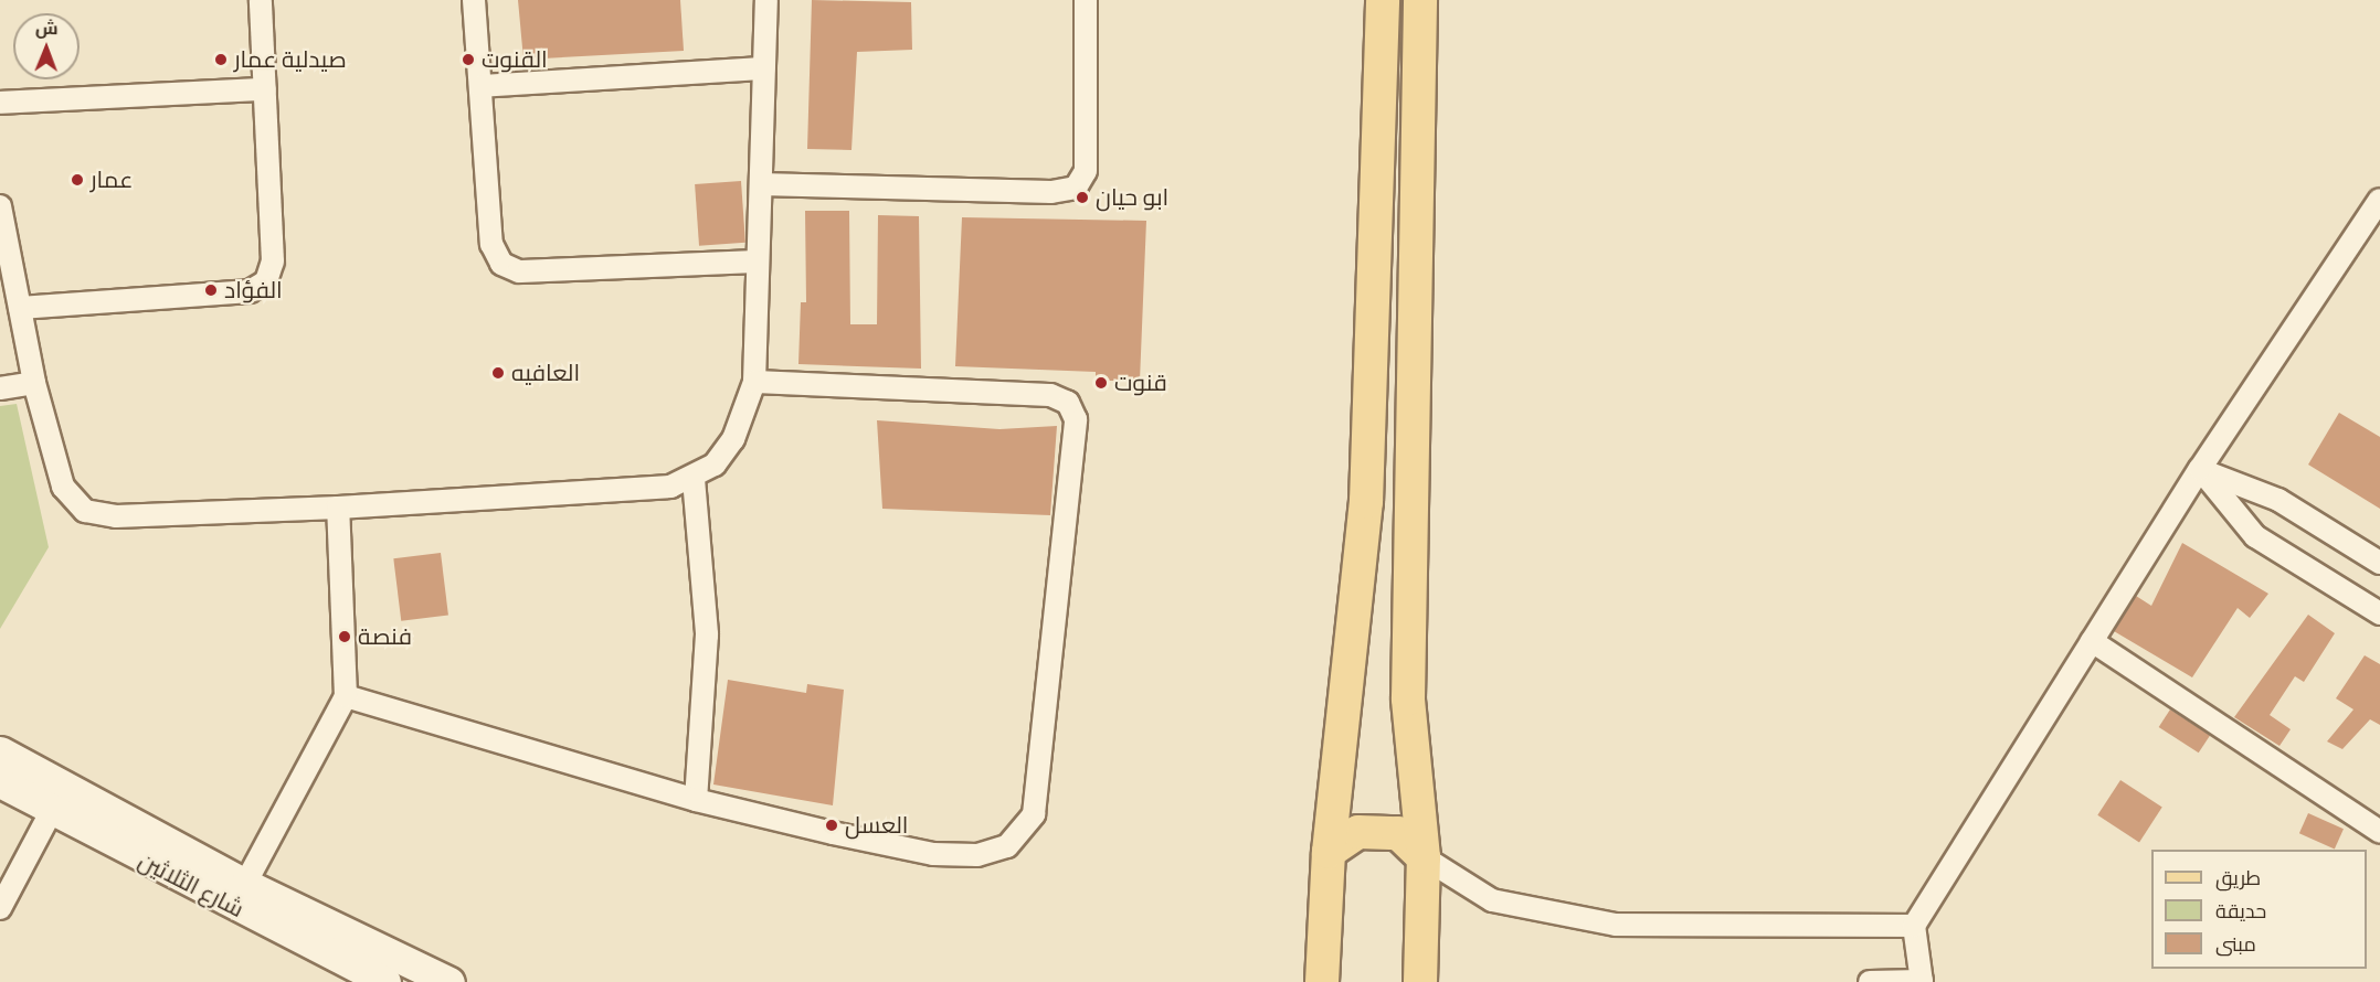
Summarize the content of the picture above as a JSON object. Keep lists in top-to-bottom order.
{
  "streets": {
    "main road": ["شارع الثلاثين"]
  },
  "places": [
    "صيدلية عمار",
    "القنوت",
    "عمار",
    "ابو حيان",
    "الفؤاد",
    "العافيه",
    "قنوت",
    "فنصة",
    "العسل"
  ],
  "legend": ["طريق", "حديقة", "مبنى"],
  "north": "top"
}
